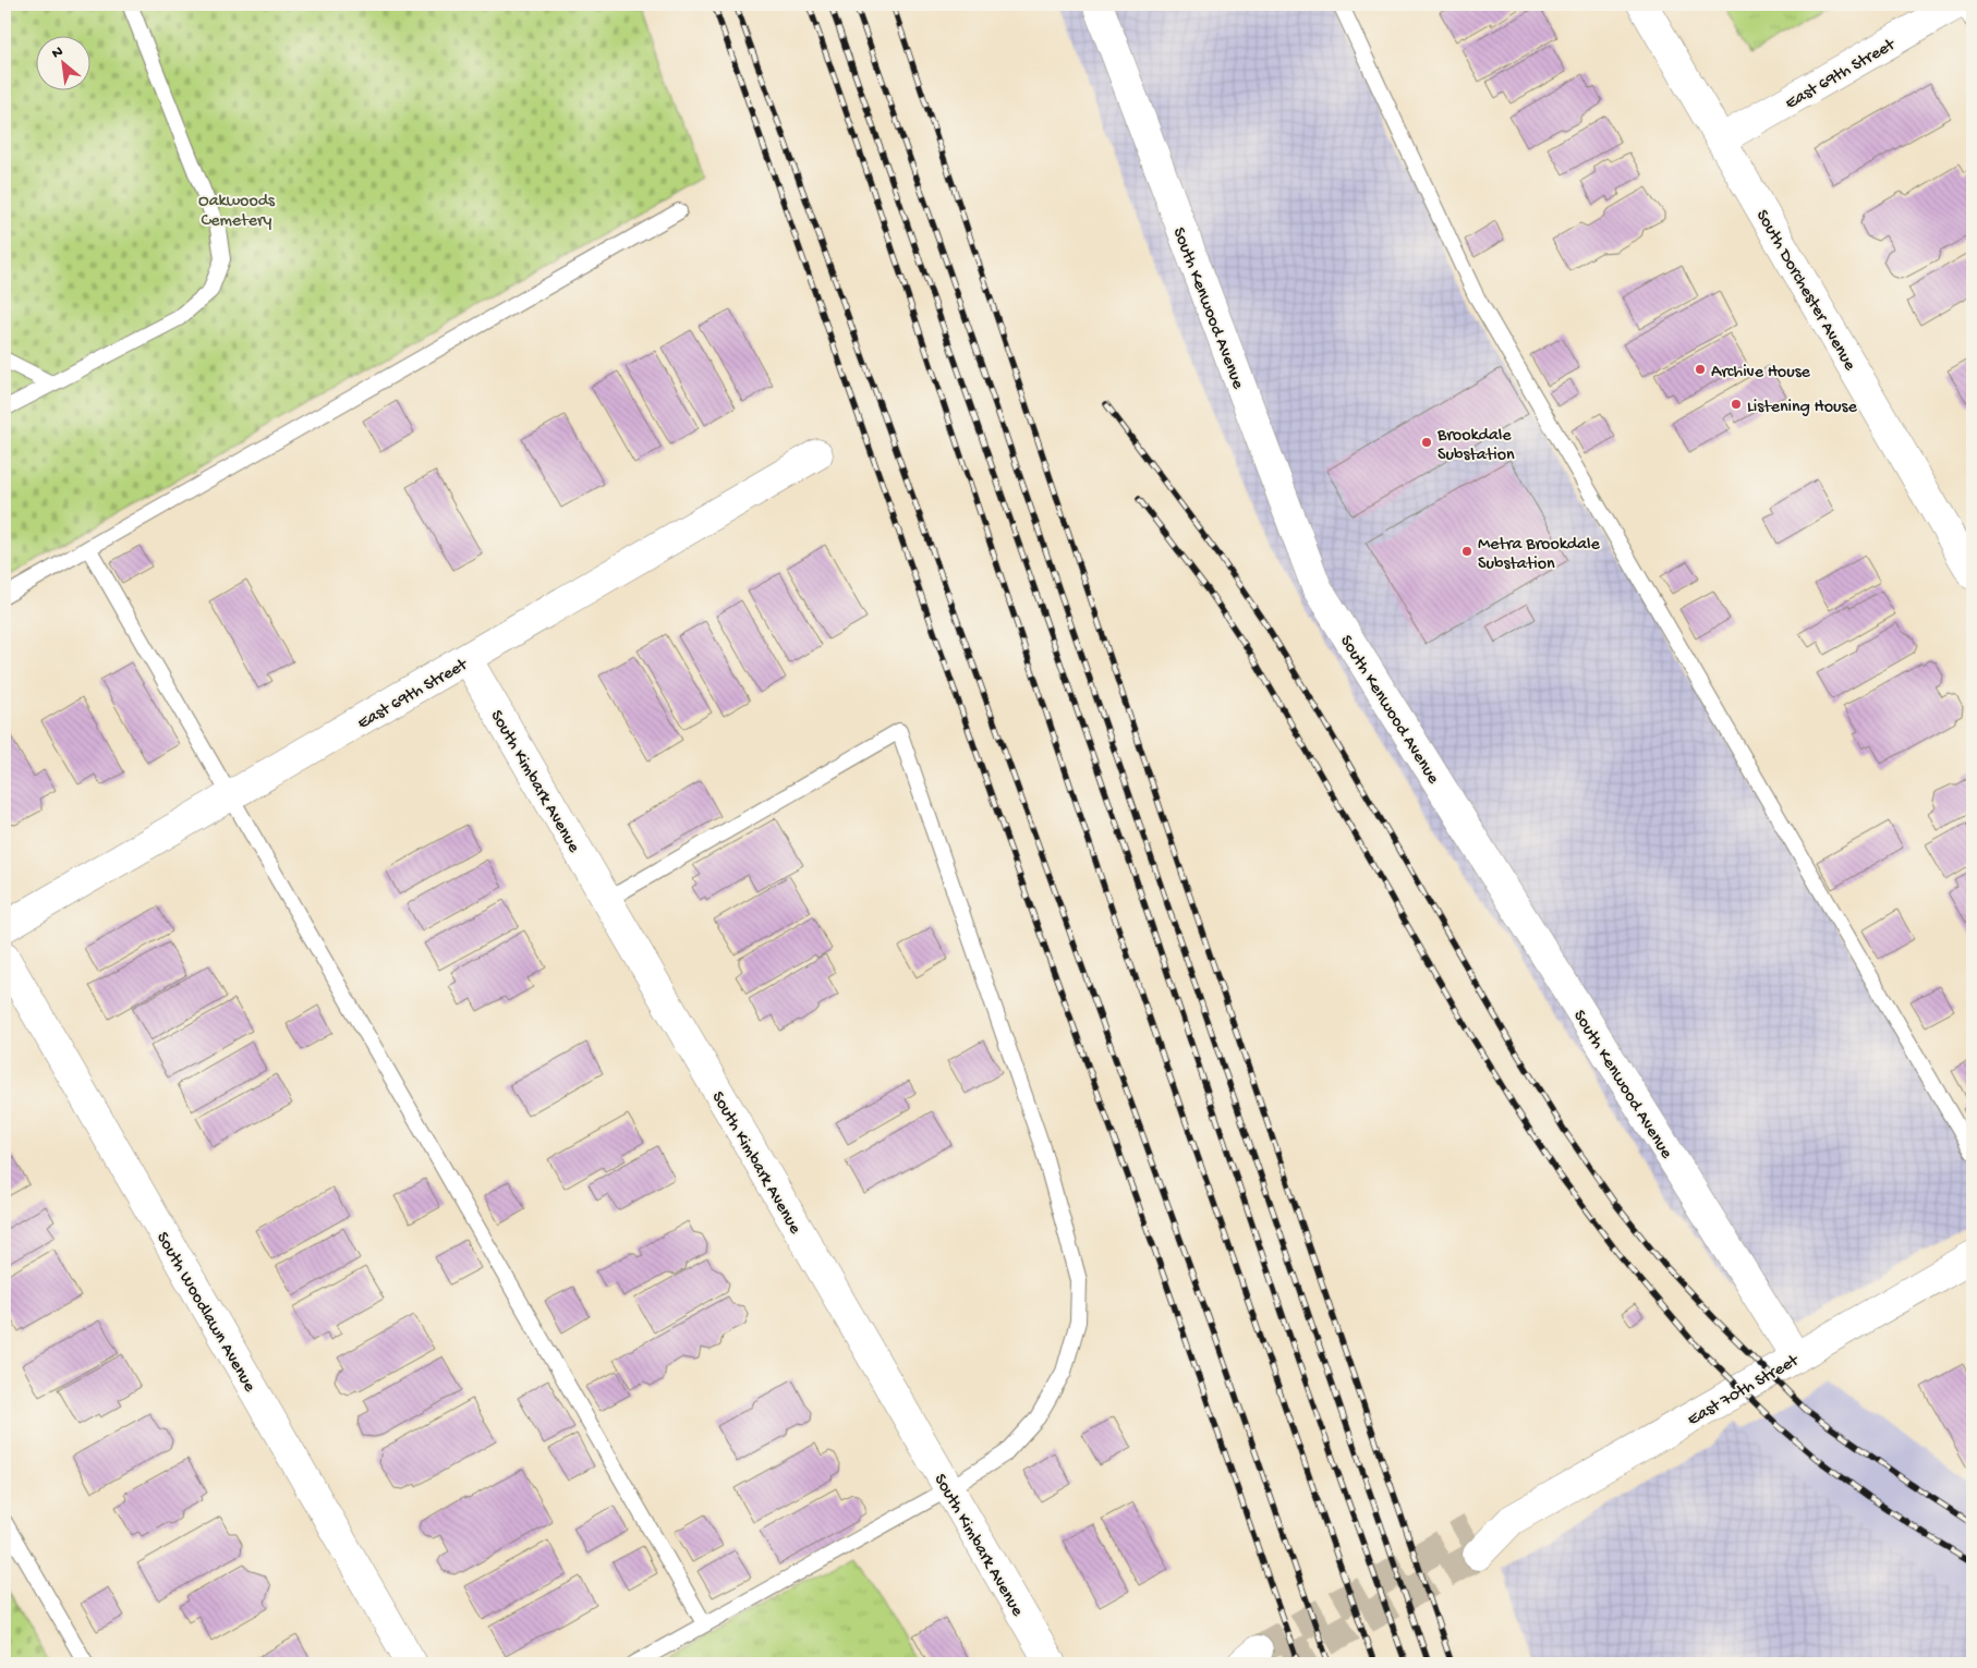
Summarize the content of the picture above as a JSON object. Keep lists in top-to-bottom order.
{
  "streets": {
    "street": [
      "East 69th Street",
      "South Dorchester Avenue",
      "South Kenwood Avenue",
      "South Kimbark Avenue",
      "South Woodlawn Avenue",
      "East 70th Street"
    ]
  },
  "crossings": [
    ["East 69th Street", "South Dorchester Avenue"],
    ["East 69th Street", "South Kimbark Avenue"],
    ["South Kenwood Avenue", "East 70th Street"]
  ],
  "parks": ["Oakwoods Cemetery"],
  "places": [
    "Archive House",
    "Listening House",
    "Brookdale Substation",
    "Metra Brookdale Substation"
  ],
  "north": "top left"
}
